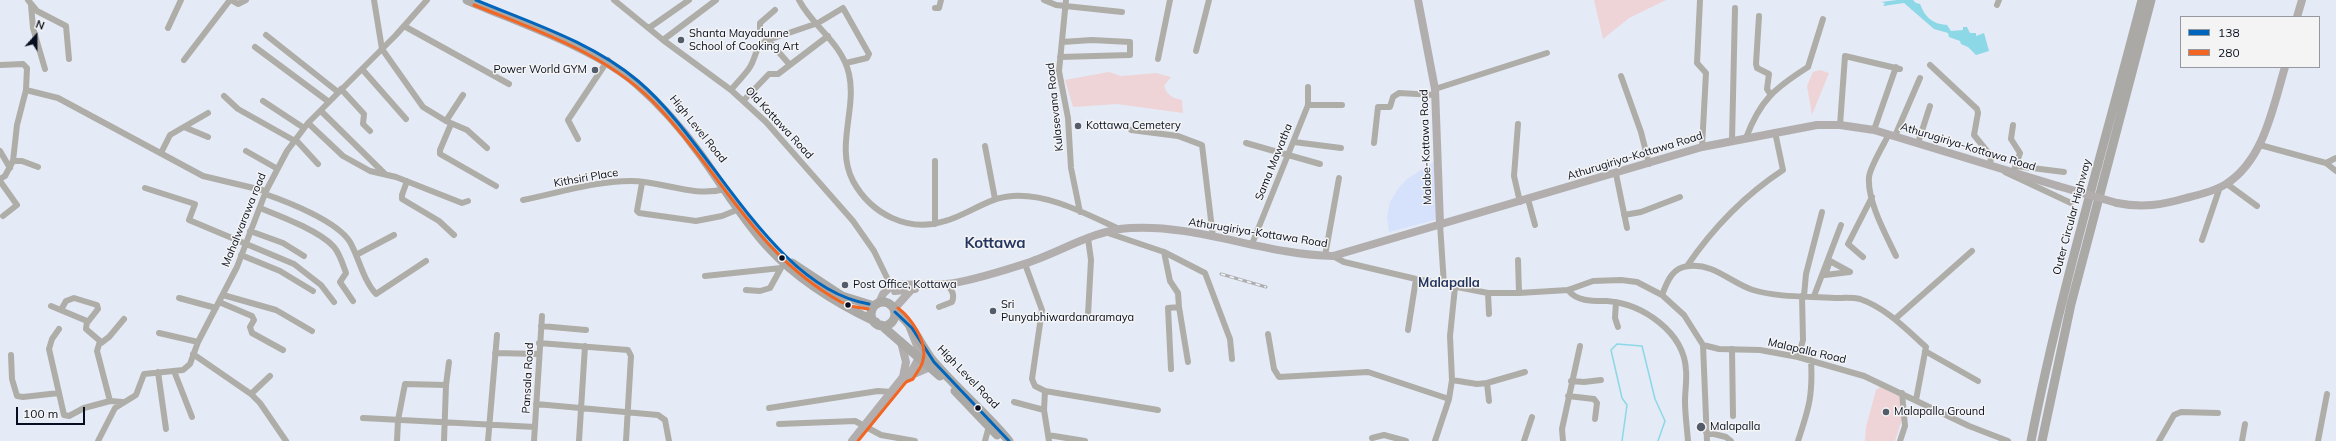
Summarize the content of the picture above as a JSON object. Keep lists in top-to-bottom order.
{
  "streets": {
    "highway": ["High Level Road", "Outer Circular Highway"],
    "main road": ["Malabe-Kottawa Road", "Athurugiriya-Kottawa Road"],
    "street": [
      "Kulasevana Road",
      "Old Kottawa Road",
      "Sama Mawatha",
      "Kithsiri Place",
      "Mahalwarawa road",
      "Malapalla Road",
      "Pansala Road"
    ]
  },
  "crossings": [
    ["Old Kottawa Road", "Athurugiriya-Kottawa Road"],
    ["High Level Road", "Kithsiri Place"],
    ["Malabe-Kottawa Road", "Athurugiriya-Kottawa Road"],
    ["Athurugiriya-Kottawa Road", "Sama Mawatha"]
  ],
  "districts": ["Kottawa", "Malapalla"],
  "places": [
    "Shanta Mayadunne School of Cooking Art",
    "Power World GYM",
    "Kottawa Cemetery",
    "Post Office, Kottawa",
    "Sri Punyabhiwardanaramaya",
    "Malapalla Ground",
    "Malapalla"
  ],
  "lines": ["transit line 138", "transit line 280"],
  "legend": ["138", "280"],
  "scale_bar": "100 m",
  "north": "top"
}
